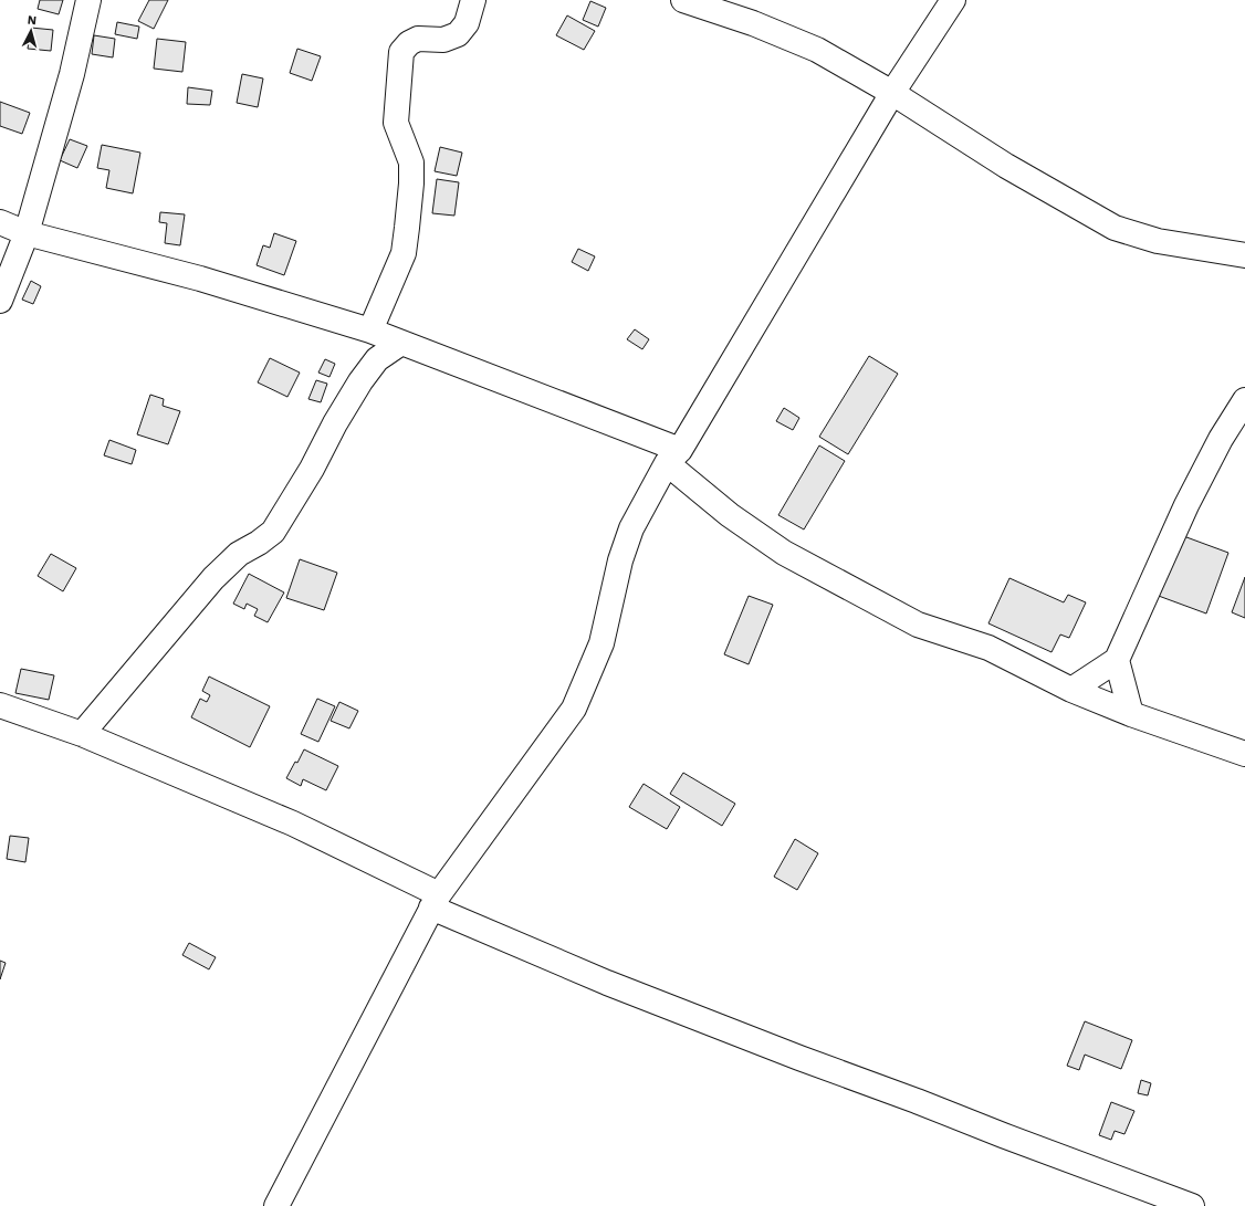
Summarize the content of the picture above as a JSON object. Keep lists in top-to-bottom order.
{
  "north": "top"
}
